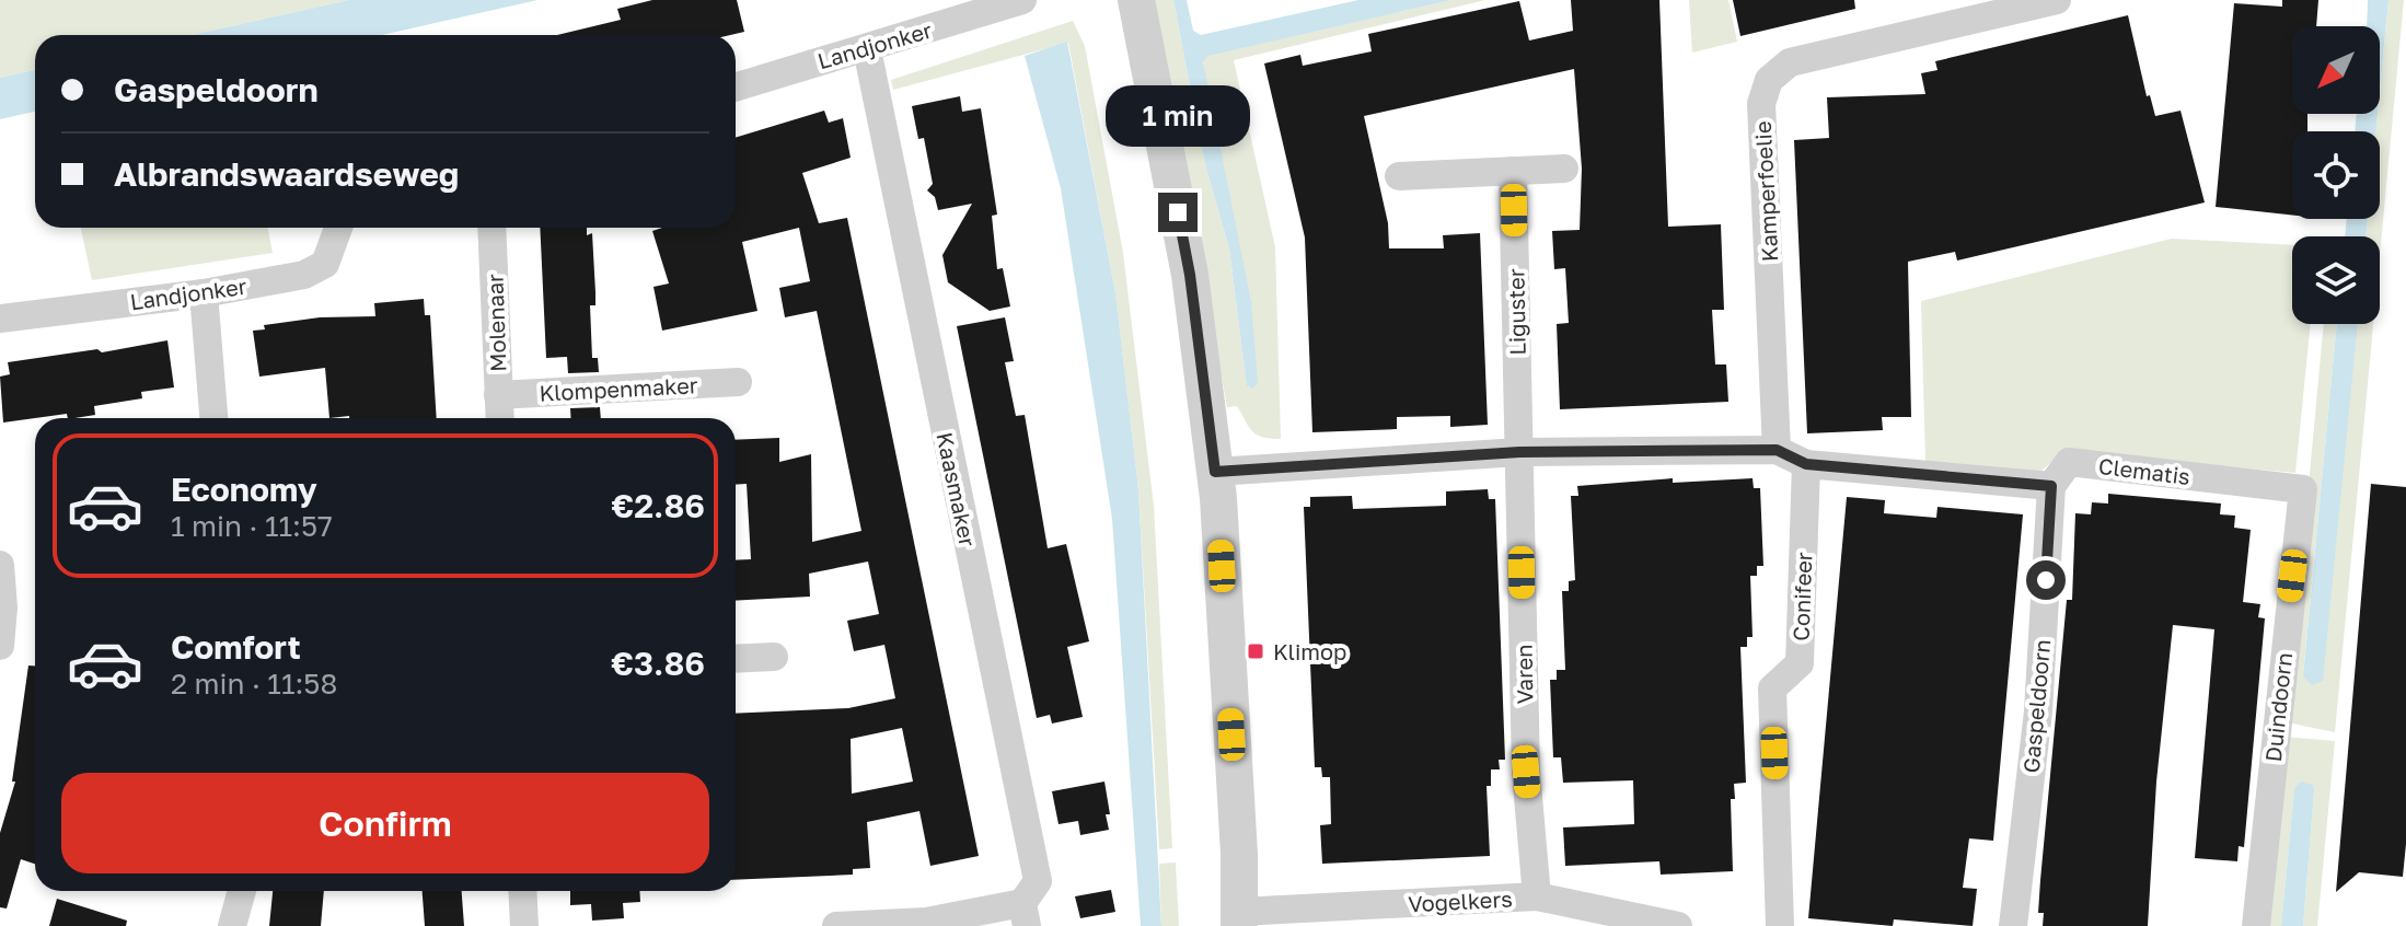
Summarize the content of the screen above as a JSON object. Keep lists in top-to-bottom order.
{
  "streets": {
    "street": [
      "Landjonker",
      "Kamperfoelie",
      "Liguster",
      "Molenaar",
      "Klompenmaker",
      "Clematis",
      "Kaasmaker",
      "Conifeer",
      "Varen",
      "Gaspeldoorn",
      "Duindoorn",
      "Vogelkers"
    ]
  },
  "crossings": [
    ["Landjonker", "Kaasmaker"],
    ["Liguster", "Varen"],
    ["Molenaar", "Klompenmaker"],
    ["Clematis", "Gaspeldoorn"],
    ["Clematis", "Duindoorn"],
    ["Varen", "Vogelkers"]
  ],
  "places": {
    "transit": ["Klimop"]
  },
  "north": "bottom left",
  "page": {
    "banner": ["Gaspeldoorn", "Albrandswaardseweg"],
    "bubble": "1 min",
    "list": [
      {
        "name": "Economy",
        "note": "1 min · 11:57",
        "value": "€2.86"
      },
      {
        "name": "Comfort",
        "note": "2 min · 11:58",
        "value": "€3.86"
      }
    ],
    "buttons": "Confirm"
  }
}
